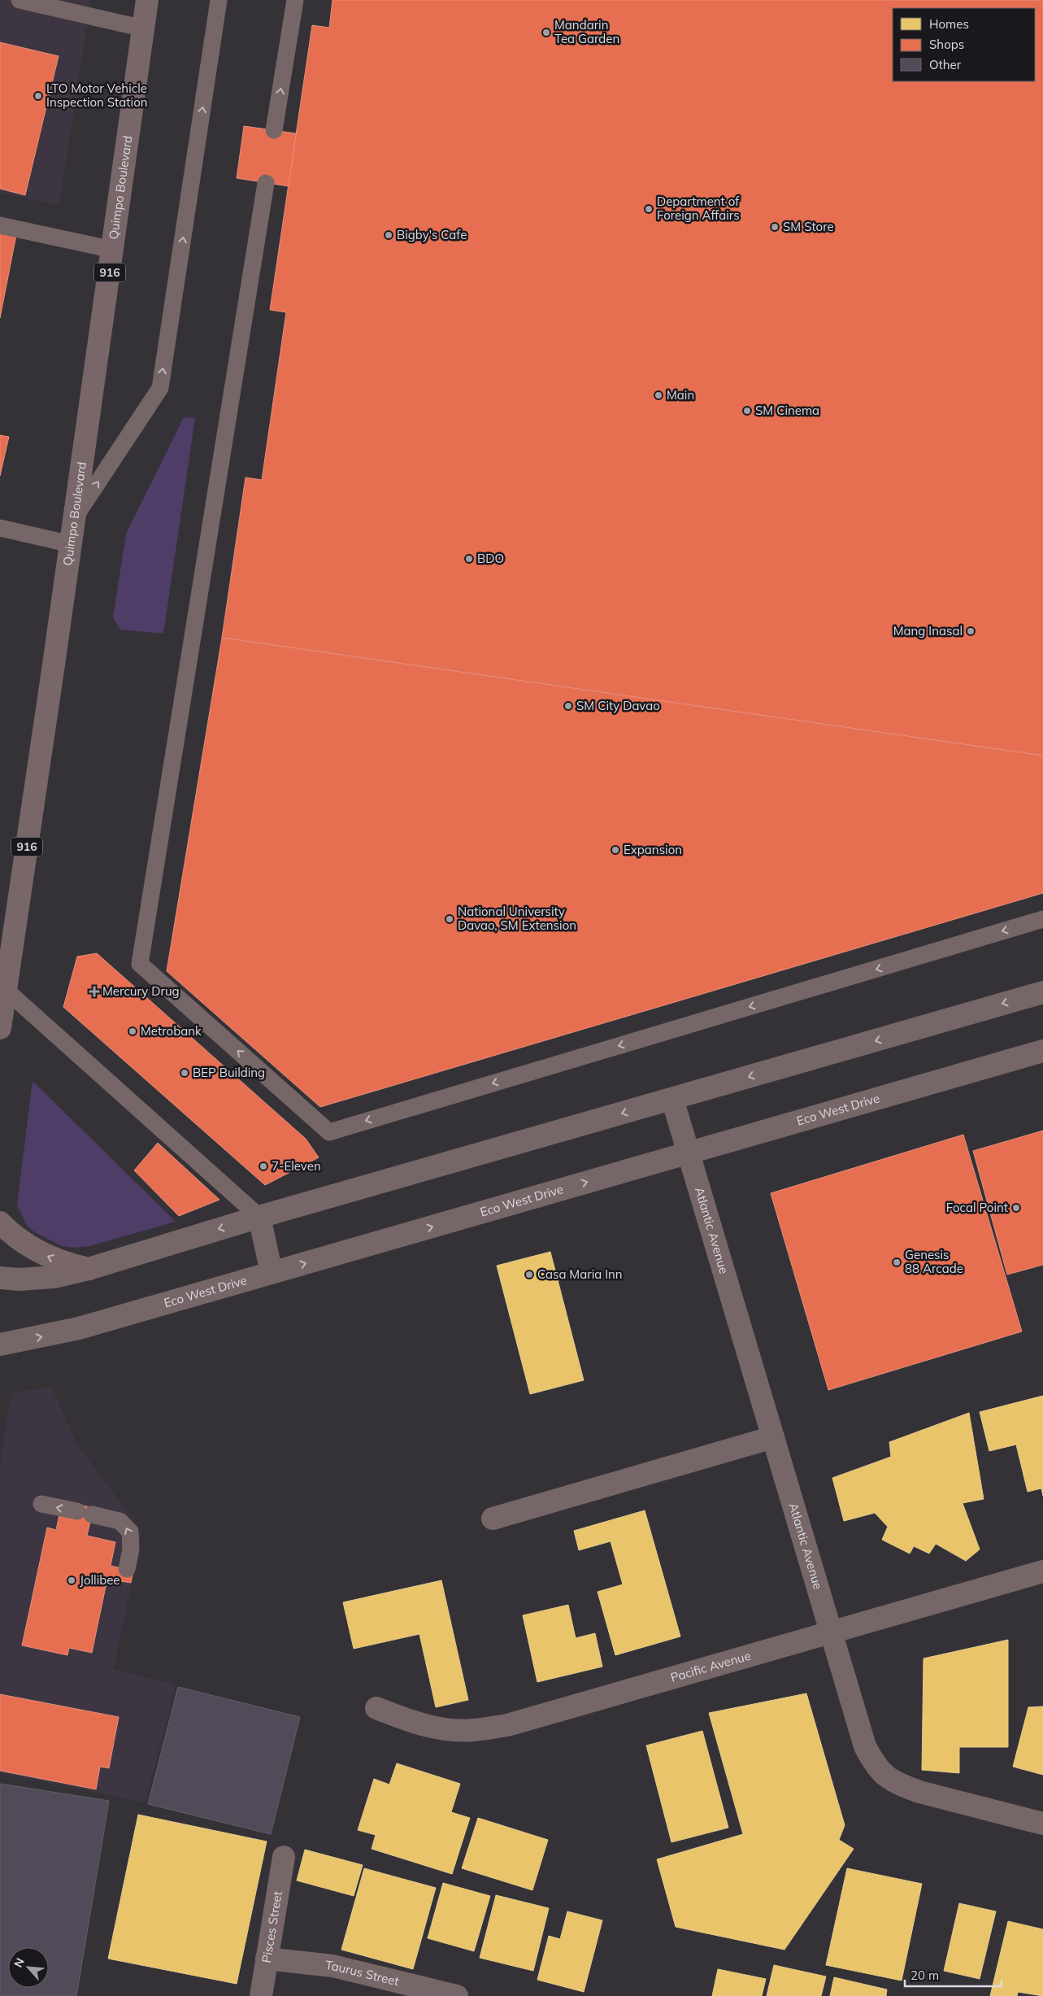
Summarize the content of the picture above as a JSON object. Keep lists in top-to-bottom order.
{
  "streets": {
    "main road": ["Quimpo Boulevard", "916"],
    "street": [
      "Eco West Drive",
      "Atlantic Avenue",
      "Pacific Avenue",
      "Pisces Street",
      "Taurus Street"
    ]
  },
  "crossings": [
    ["Eco West Drive", "Atlantic Avenue"],
    ["Atlantic Avenue", "Pacific Avenue"],
    ["Pisces Street", "Taurus Street"]
  ],
  "places": {
    "other": [
      "Mandarin Tea Garden",
      "LTO Motor Vehicle Inspection Station",
      "Department of Foreign Affairs",
      "SM Store",
      "Bigby's Cafe",
      "Main",
      "SM Cinema",
      "BDO",
      "Mang Inasal",
      "SM City Davao",
      "Expansion",
      "National University Davao, SM Extension",
      "Metrobank",
      "BEP Building",
      "7-Eleven",
      "Focal Point",
      "Genesis 88 Arcade",
      "Casa Maria Inn",
      "Jollibee"
    ],
    "health": ["Mercury Drug"]
  },
  "legend": ["Homes", "Shops", "Other"],
  "scale_bar": "20 m",
  "north": "top left"
}
